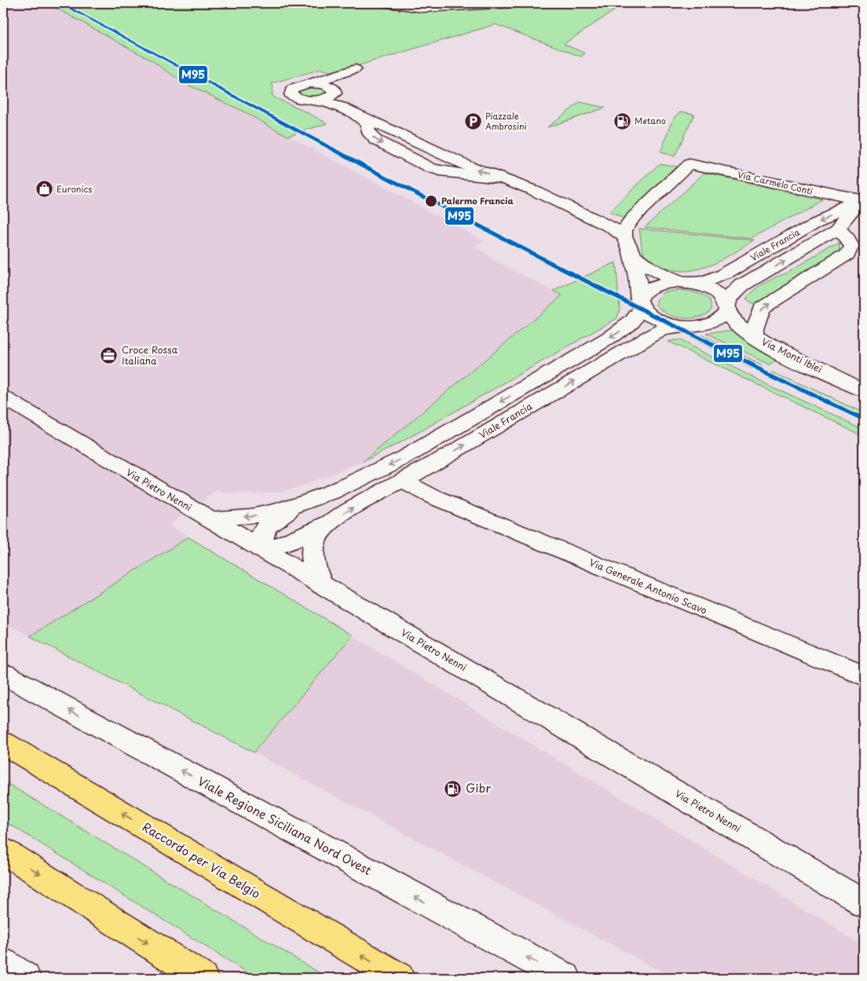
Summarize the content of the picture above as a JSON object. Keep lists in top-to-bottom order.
{
  "streets": {
    "highway": ["Raccordo per Via Belgio"],
    "street": [
      "Via Carmelo Conti",
      "Viale Francia",
      "Via Monti Iblei",
      "Via Pietro Nenni",
      "Via Generale Antonio Scavo",
      "Viale Regione Siciliana Nord Ovest"
    ]
  },
  "crossings": [
    ["Via Carmelo Conti", "Viale Francia"],
    ["Viale Francia", "Via Monti Iblei"],
    ["Viale Francia", "Via Pietro Nenni"],
    ["Viale Francia", "Via Generale Antonio Scavo"]
  ],
  "one_way": ["Viale Regione Siciliana Nord Ovest"],
  "places": {
    "parking": ["Piazzale Ambrosini"],
    "fuel station": ["Metano", "Gibr"],
    "shop": ["Euronics"],
    "other": ["Palermo Francia"],
    "office": ["Croce Rossa Italiana"]
  },
  "lines": ["transit line M95"]
}
